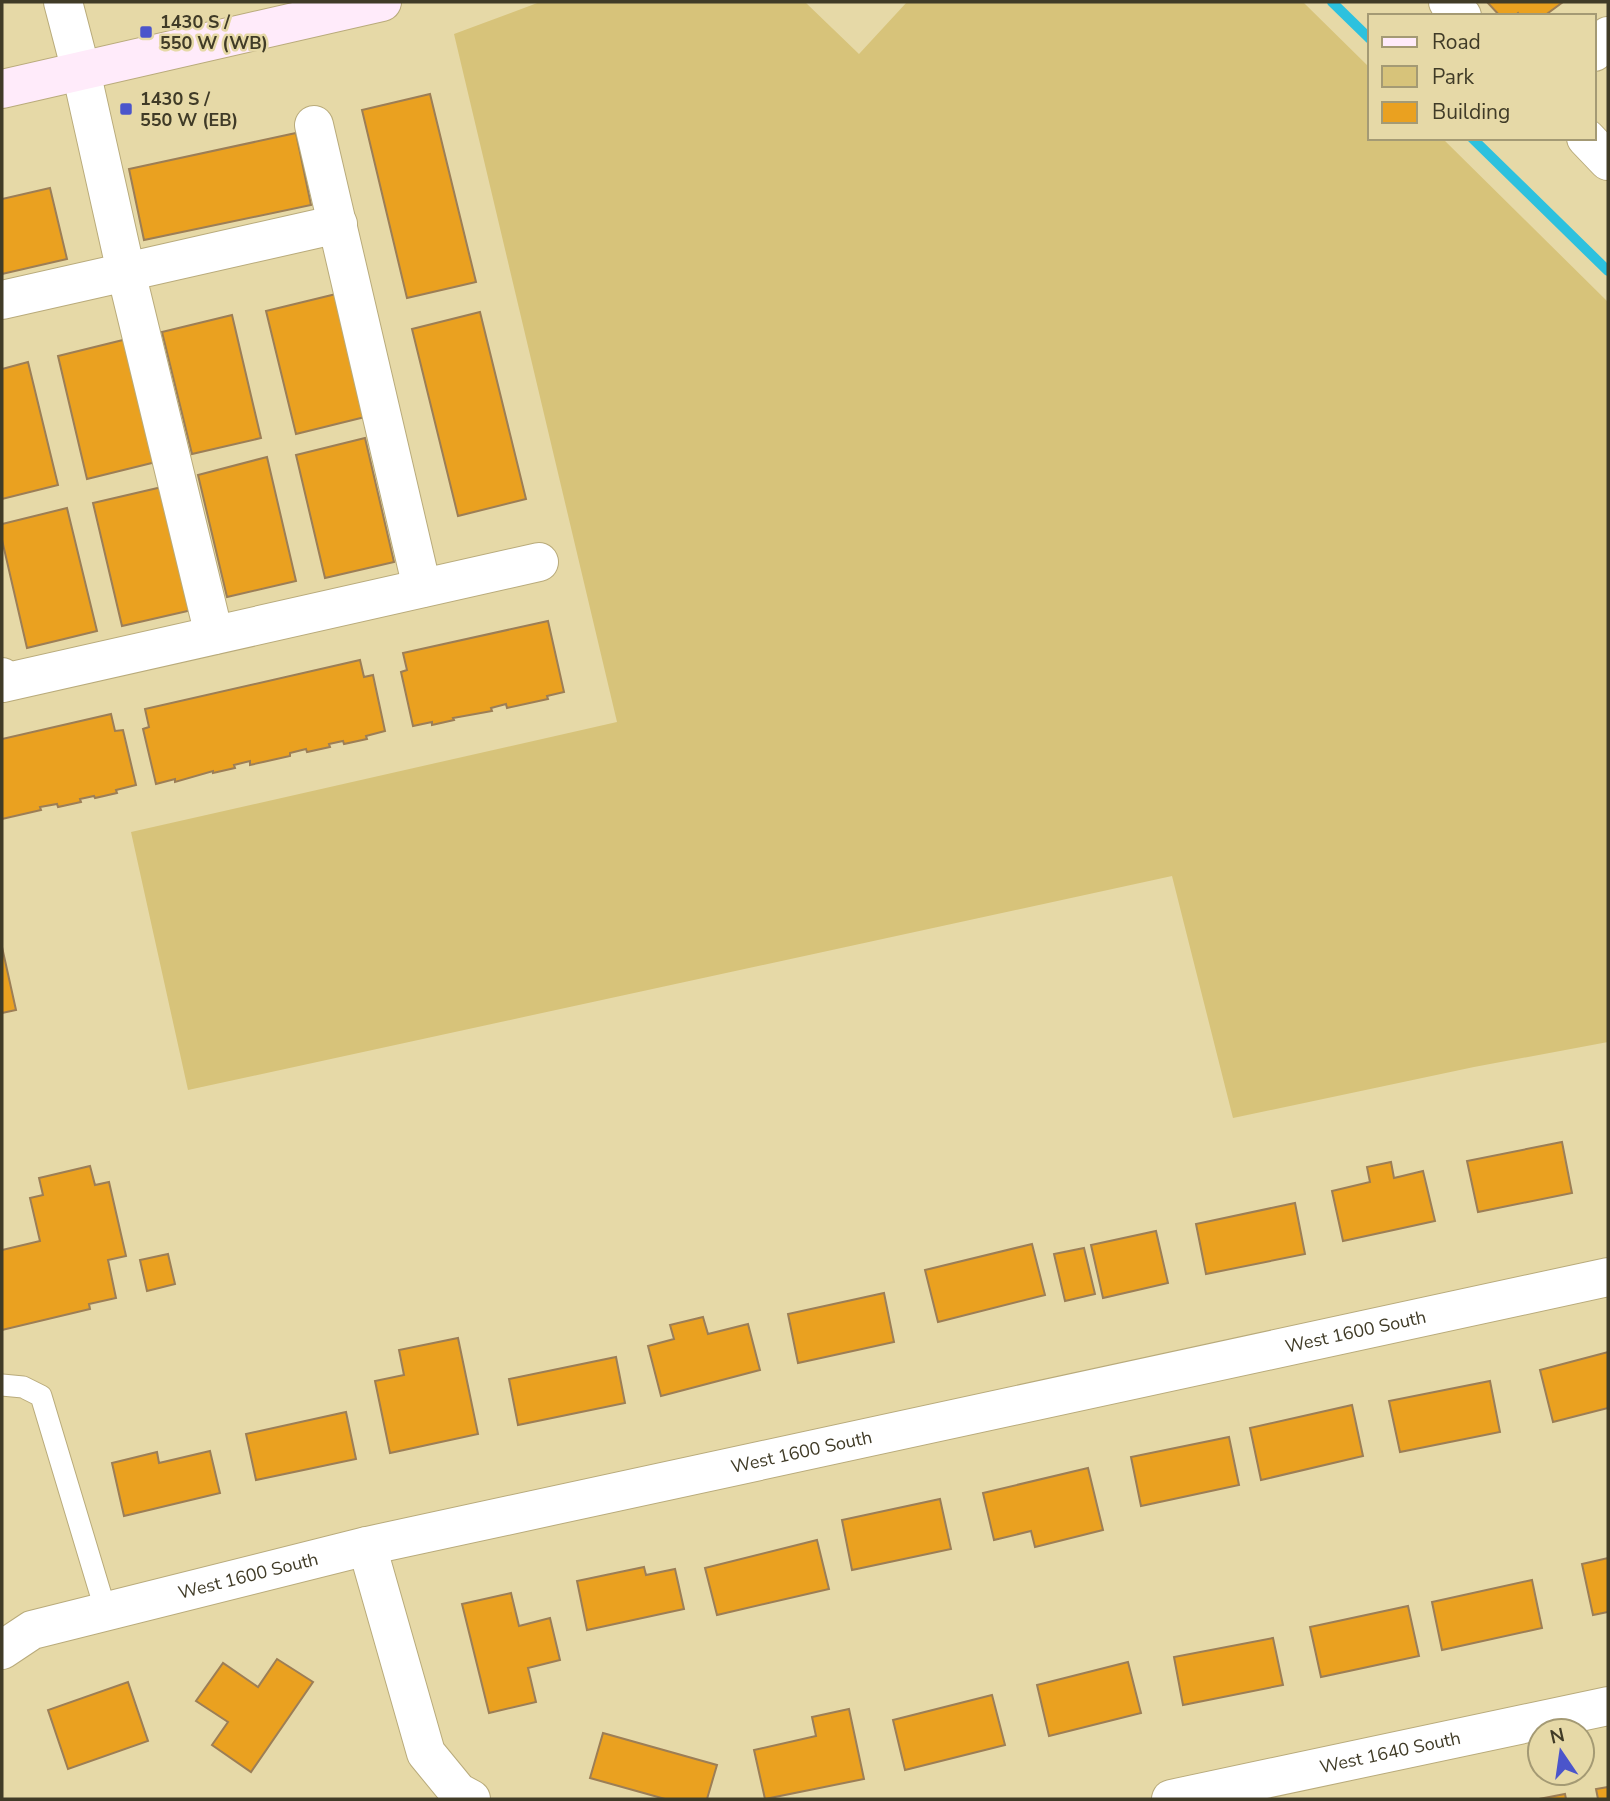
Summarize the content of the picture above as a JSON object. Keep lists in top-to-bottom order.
{
  "streets": {
    "street": ["West 1600 South", "West 1640 South"]
  },
  "places": {
    "transit": ["1430 S / 550 W (WB)", "1430 S / 550 W (EB)"]
  },
  "legend": ["Road", "Park", "Building"],
  "north": "top"
}
